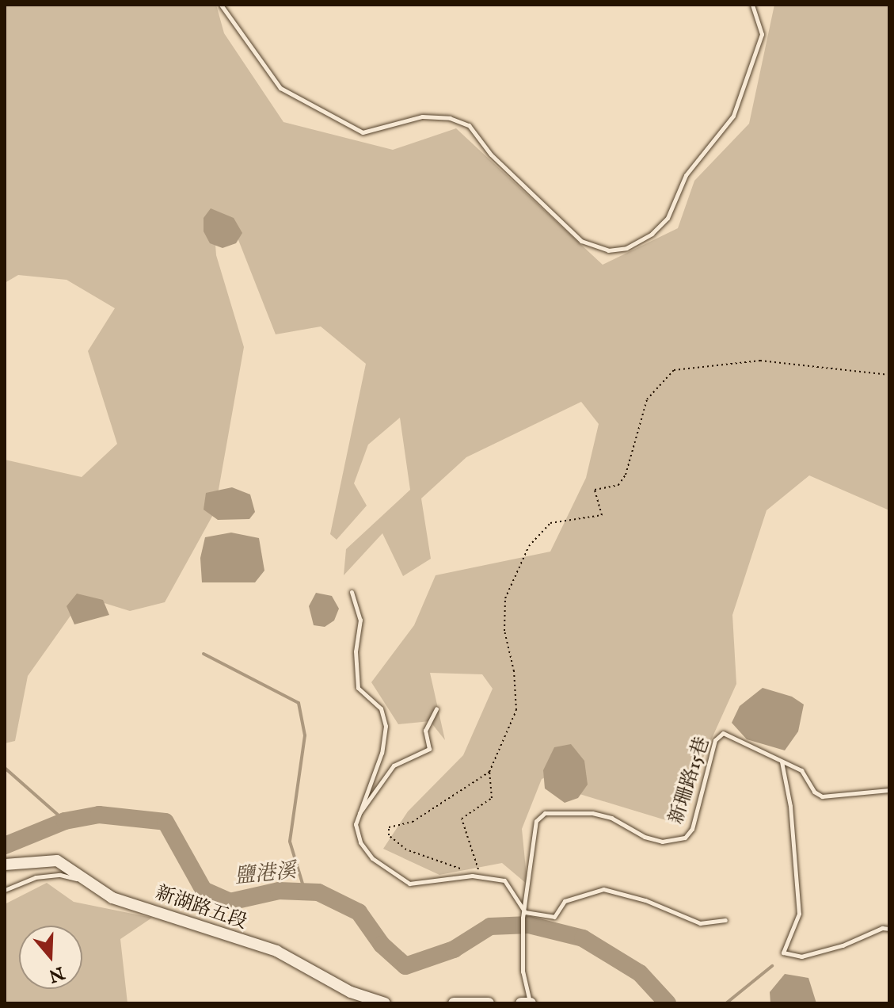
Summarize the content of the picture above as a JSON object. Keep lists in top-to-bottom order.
{
  "streets": {
    "street": ["新湖路五段"],
    "lane": ["新珊路15巷"]
  },
  "water": ["鹽港溪"],
  "north": "bottom"
}
